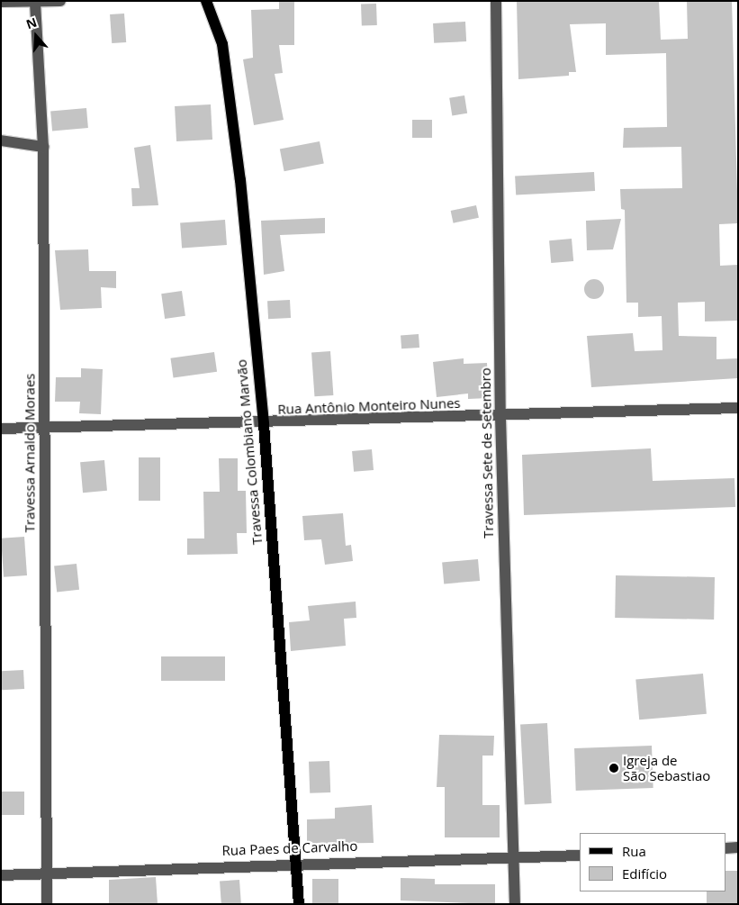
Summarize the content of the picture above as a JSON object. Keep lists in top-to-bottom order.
{
  "streets": {
    "main road": ["Travessa Colombiano Marvão"],
    "street": [
      "Rua Antônio Monteiro Nunes",
      "Travessa Arnaldo Moraes",
      "Travessa Sete de Setembro",
      "Rua Paes de Carvalho"
    ]
  },
  "crossings": [
    ["Rua Antônio Monteiro Nunes", "Travessa Colombiano Marvão"],
    ["Rua Antônio Monteiro Nunes", "Travessa Arnaldo Moraes"],
    ["Rua Antônio Monteiro Nunes", "Travessa Sete de Setembro"],
    ["Travessa Colombiano Marvão", "Rua Paes de Carvalho"],
    ["Travessa Arnaldo Moraes", "Rua Paes de Carvalho"],
    ["Travessa Sete de Setembro", "Rua Paes de Carvalho"]
  ],
  "places": ["Igreja de São Sebastiao"],
  "legend": ["Rua", "Edifício"],
  "north": "top"
}
